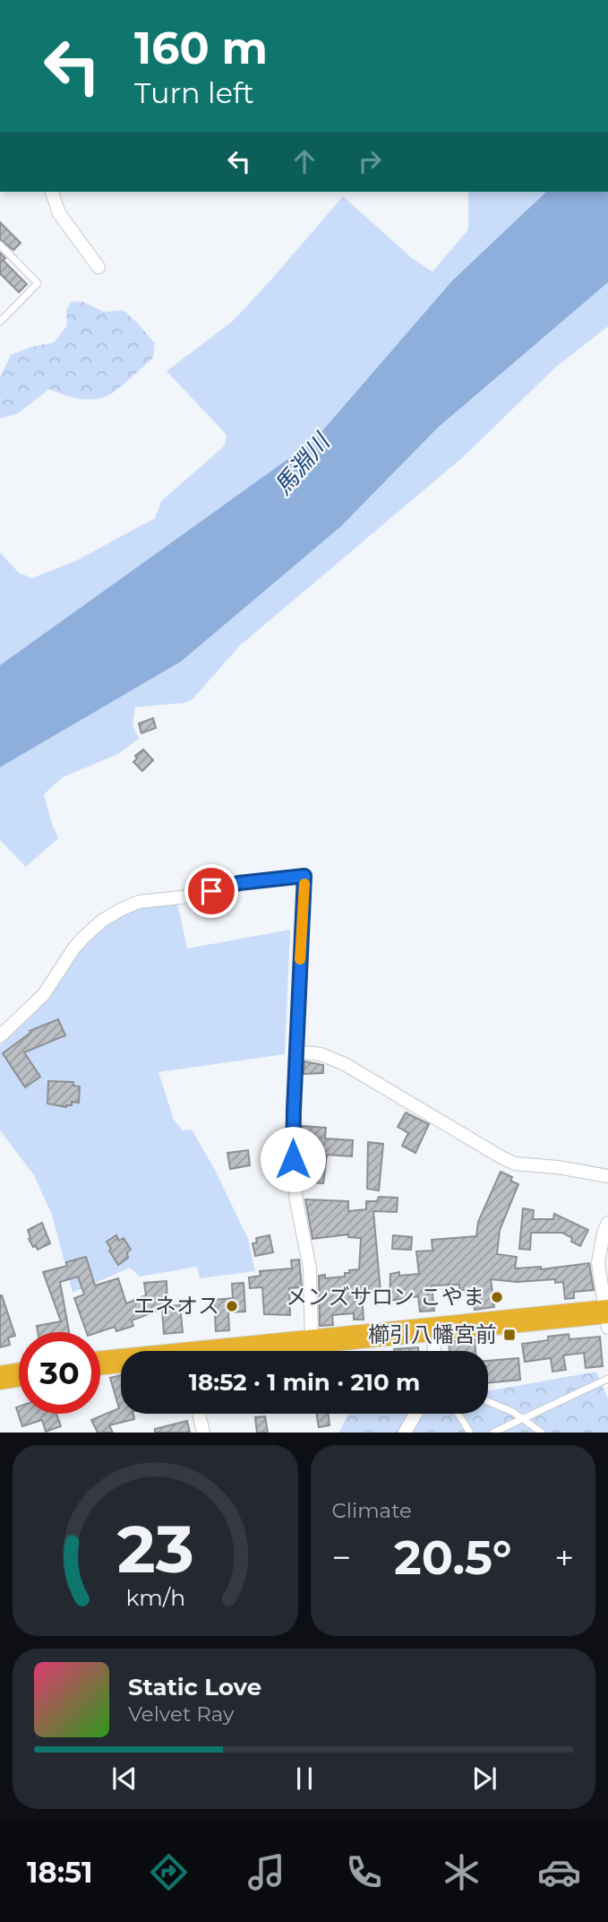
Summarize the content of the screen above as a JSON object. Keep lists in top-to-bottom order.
{
  "water": ["馬淵川"],
  "places": {
    "other": ["メンズサロン こやま", "エネオス"],
    "transit": ["櫛引八幡宮前"]
  },
  "page": {
    "turn": ["160 m", "Turn left"],
    "limit": "30",
    "trip": "18:52 · 1 min · 210 m",
    "tile": "Climate",
    "heat": ["−", "20.5°", "+"],
    "song": ["Static Love", "Velvet Ray"],
    "tabs": "18:51",
    "gauge": ["23", "km/h"]
  }
}
